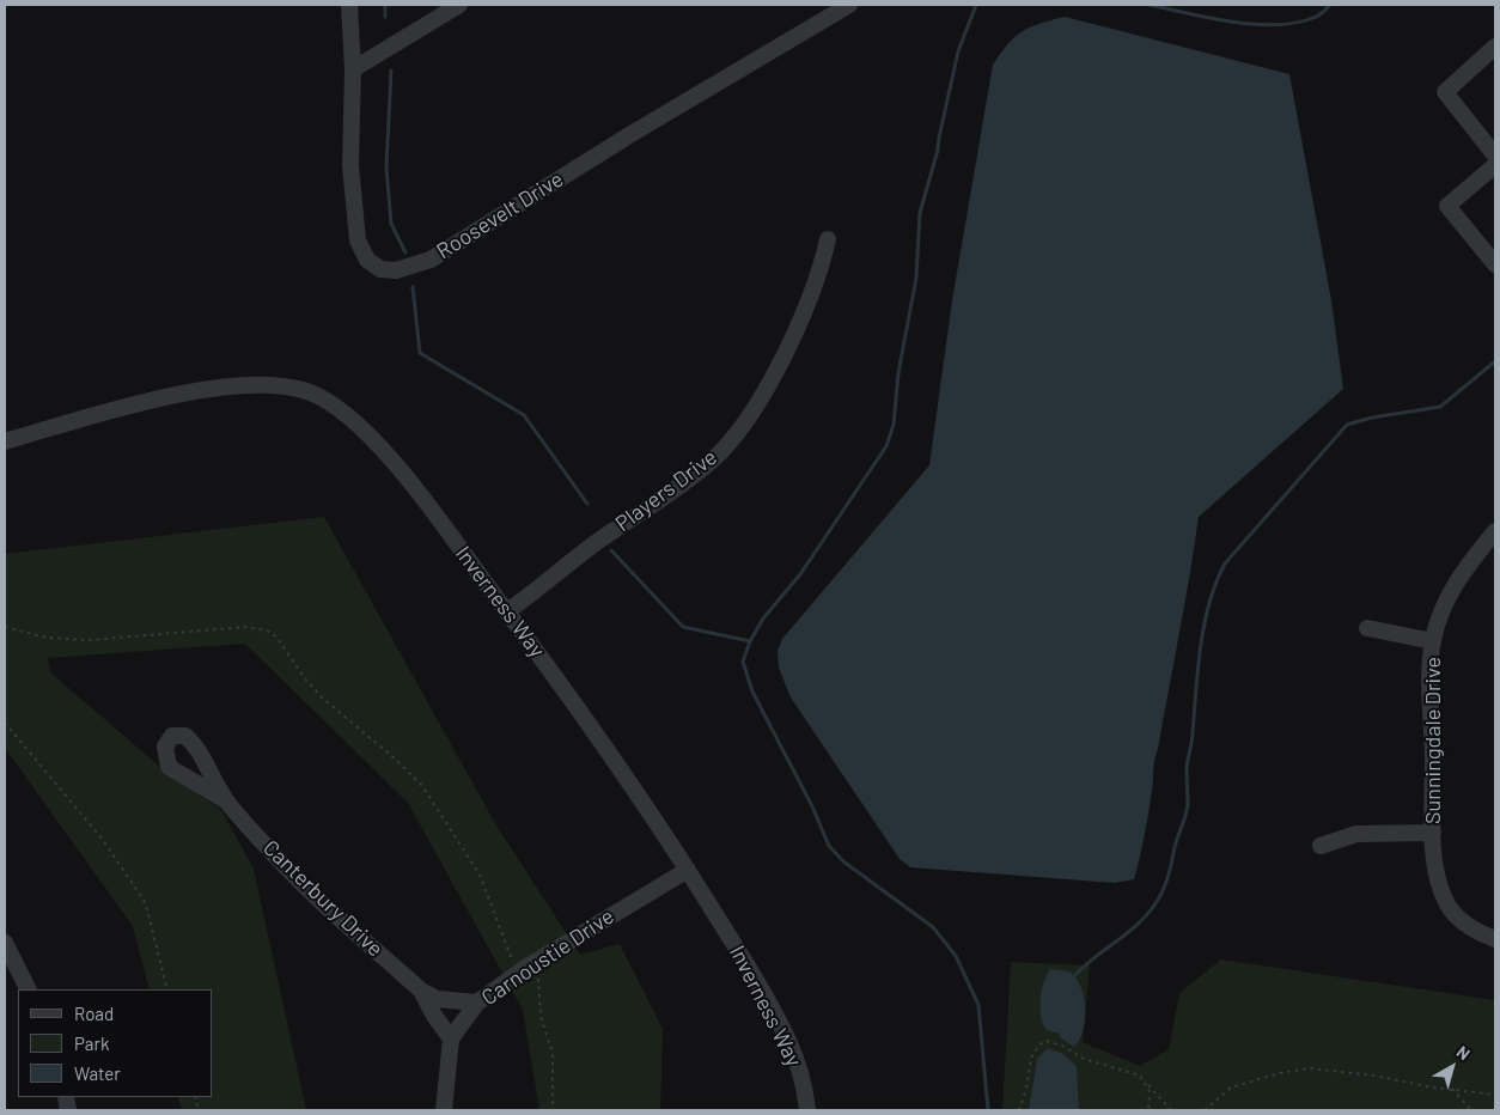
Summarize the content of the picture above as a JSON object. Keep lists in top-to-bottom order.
{
  "streets": {
    "street": [
      "Roosevelt Drive",
      "Players Drive",
      "Inverness Way",
      "Sunningdale Drive",
      "Canterbury Drive",
      "Carnoustie Drive"
    ]
  },
  "crossings": [
    ["Players Drive", "Inverness Way"],
    ["Inverness Way", "Carnoustie Drive"],
    ["Canterbury Drive", "Carnoustie Drive"]
  ],
  "legend": ["Road", "Park", "Water"],
  "north": "top right"
}
